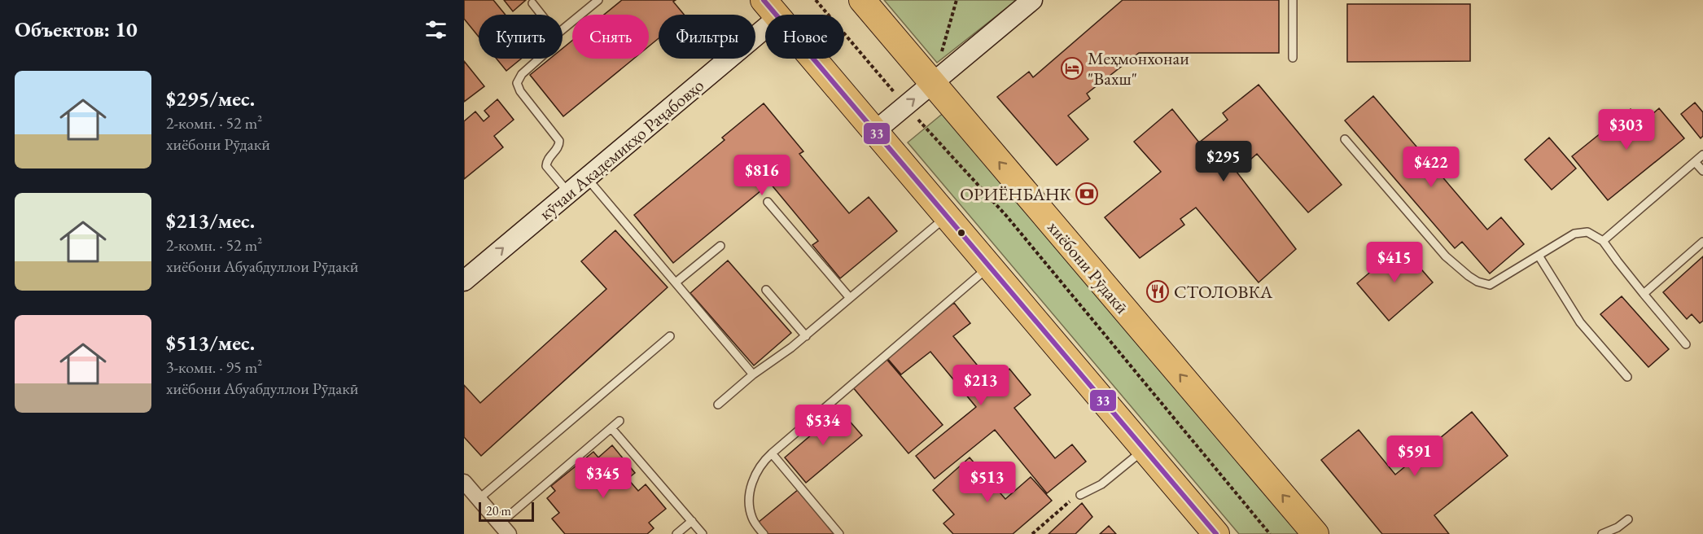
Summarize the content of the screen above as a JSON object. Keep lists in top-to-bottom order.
{
  "streets": {
    "highway": ["хиёбони Рӯдакӣ"],
    "street": ["кӯчаи Академикҳо Раҷабовҳо"]
  },
  "places": {
    "hotel": ["Меҳмонхонаи \"Вахш\""],
    "bank": ["ОРИЁНБАНК"],
    "restaurant": ["СТОЛОВКА"]
  },
  "lines": ["transit line 33"],
  "scale_bar": "20 m",
  "page": {
    "heading": "Объектов: 10",
    "chip": [
      "Купить",
      "Снять",
      "Фильтры",
      "Новое"
    ],
    "list": [
      {
        "name": "$295/мес.",
        "note": "2-комн. · 52 m² · хиёбони Рӯдакӣ"
      },
      {
        "name": "$213/мес.",
        "note": "2-комн. · 52 m² · хиёбони Абуабдуллои Рӯдакӣ"
      },
      {
        "name": "$513/мес.",
        "note": "3-комн. · 95 m² · хиёбони Абуабдуллои Рӯдакӣ"
      }
    ],
    "price": [
      "$303",
      "$295",
      "$422",
      "$816",
      "$415",
      "$213",
      "$534",
      "$591",
      "$345",
      "$513"
    ],
    "scale": "20 m"
  }
}
